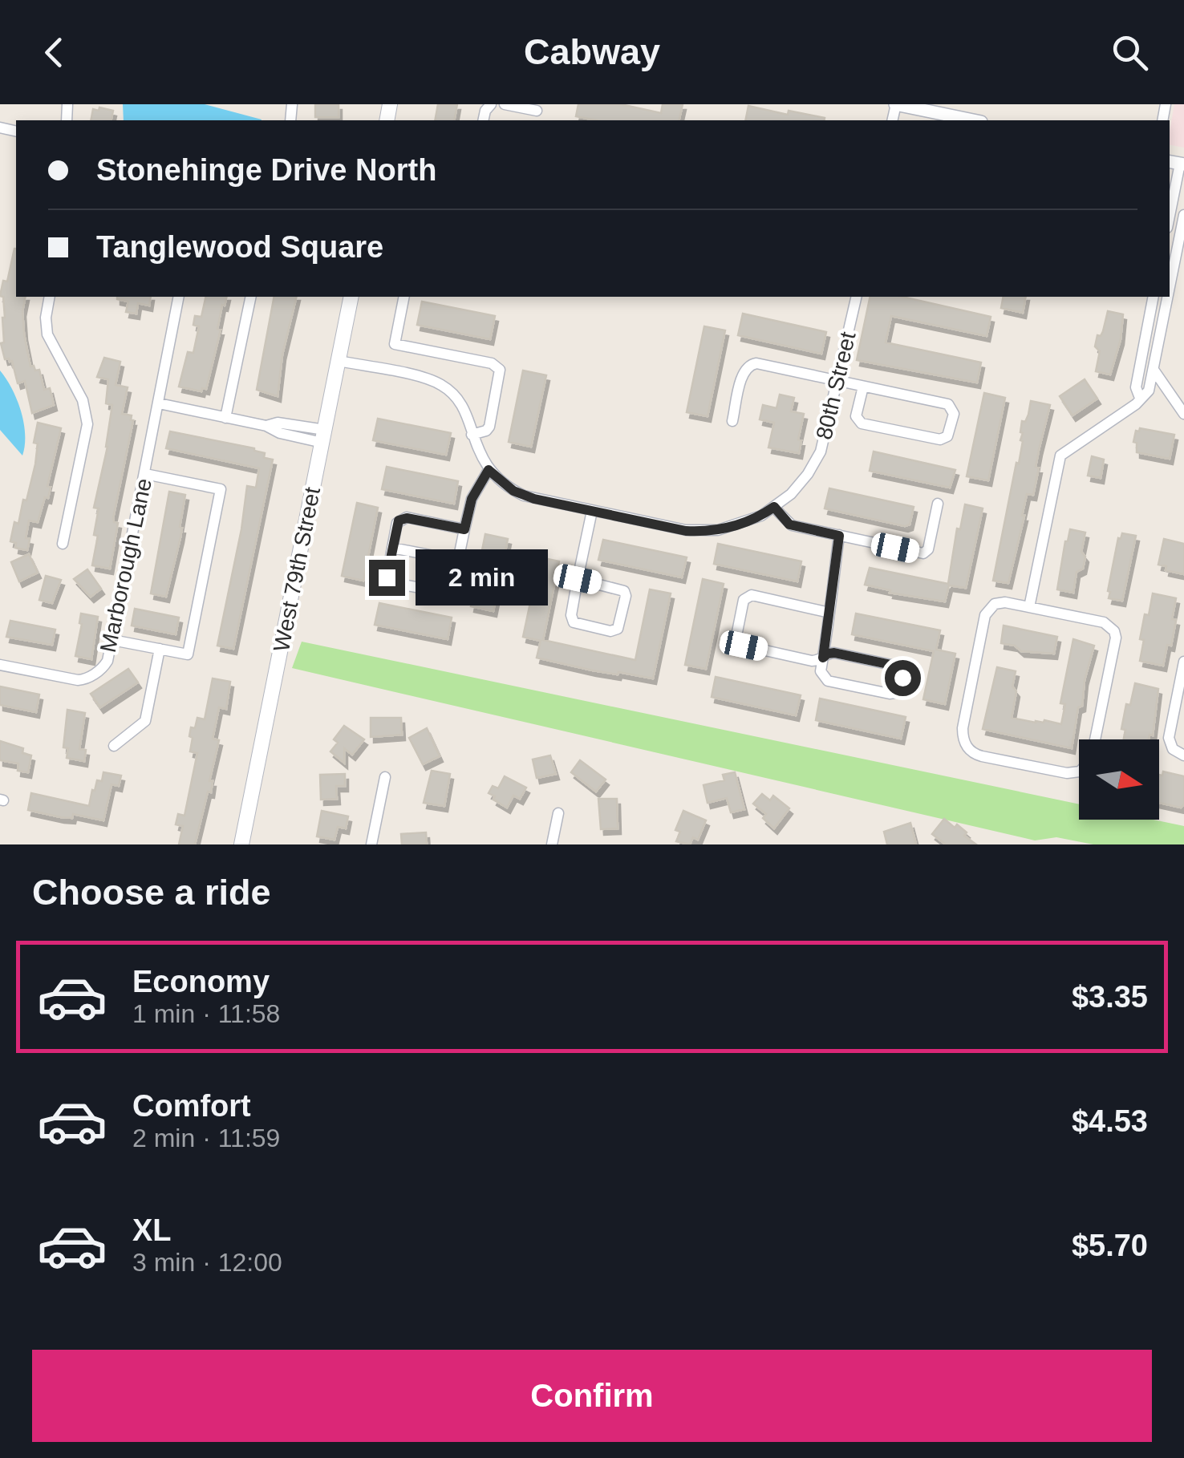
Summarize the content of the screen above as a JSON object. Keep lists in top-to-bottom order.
{
  "streets": {
    "main road": ["West 79th Street"],
    "street": ["80th Street", "Marborough Lane"]
  },
  "north": "right",
  "page": {
    "header": "Cabway",
    "banner": ["Stonehinge Drive North", "Tanglewood Square"],
    "bubble": "2 min",
    "heading": "Choose a ride",
    "list": [
      {
        "name": "Economy",
        "note": "1 min · 11:58",
        "value": "$3.35"
      },
      {
        "name": "Comfort",
        "note": "2 min · 11:59",
        "value": "$4.53"
      },
      {
        "name": "XL",
        "note": "3 min · 12:00",
        "value": "$5.70"
      }
    ],
    "buttons": "Confirm"
  }
}
